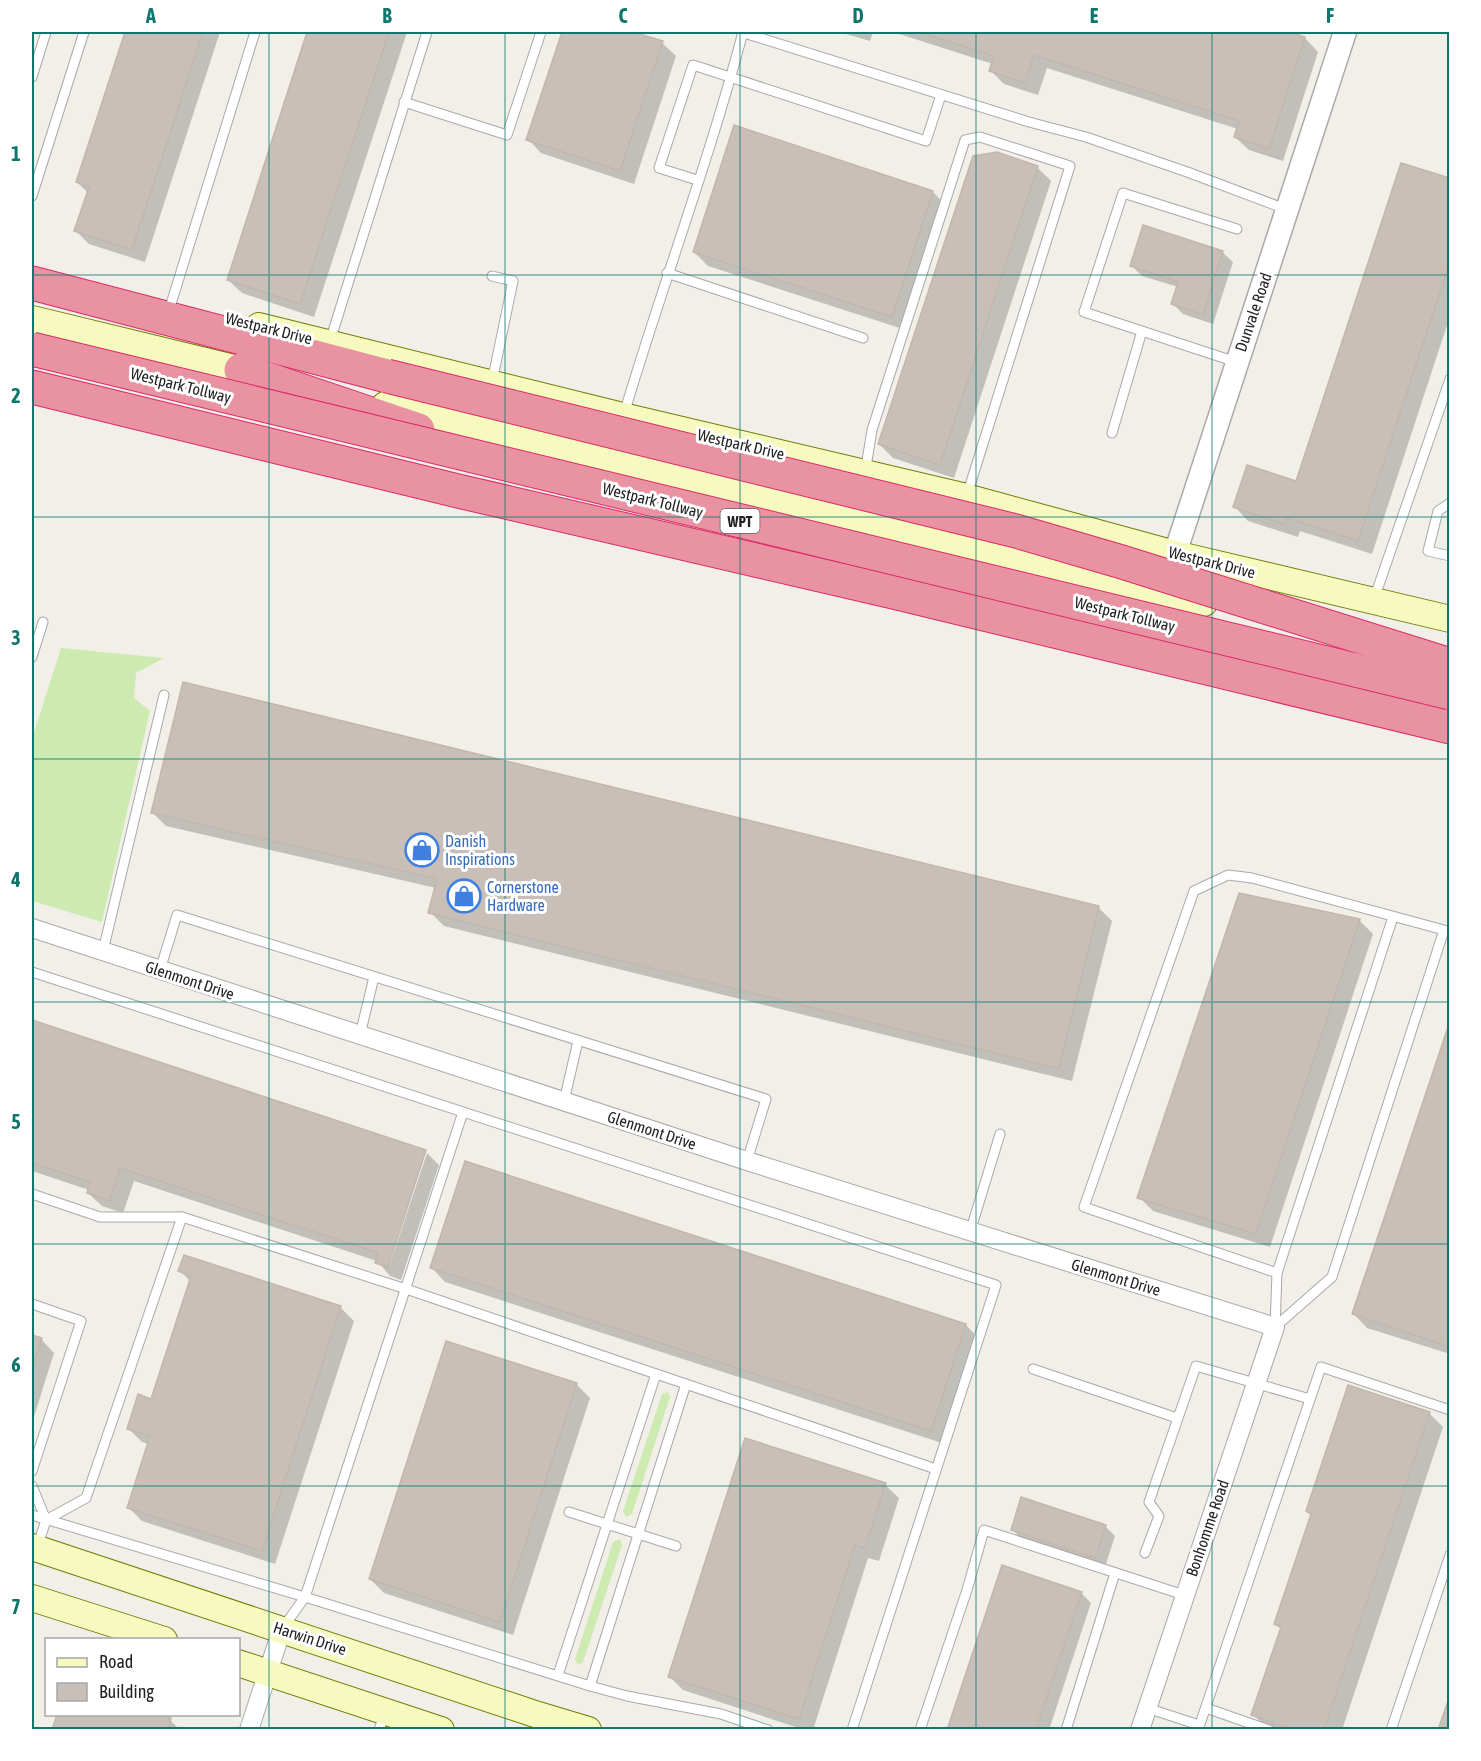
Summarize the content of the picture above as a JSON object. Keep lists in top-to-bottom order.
{
  "streets": {
    "highway": ["Westpark Tollway", "WPT"],
    "main road": ["Westpark Drive", "Harwin Drive"],
    "street": ["Dunvale Road", "Glenmont Drive", "Bonhomme Road"]
  },
  "crossings": [
    ["Dunvale Road", "Westpark Drive"],
    ["Glenmont Drive", "Bonhomme Road"]
  ],
  "places": {
    "shop": ["Danish Inspirations", "Cornerstone Hardware"]
  },
  "legend": ["Road", "Building"],
  "grid": {
    "columns": [
      "A",
      "B",
      "C",
      "D",
      "E",
      "F"
    ],
    "rows": [
      "1",
      "2",
      "3",
      "4",
      "5",
      "6",
      "7"
    ]
  }
}
